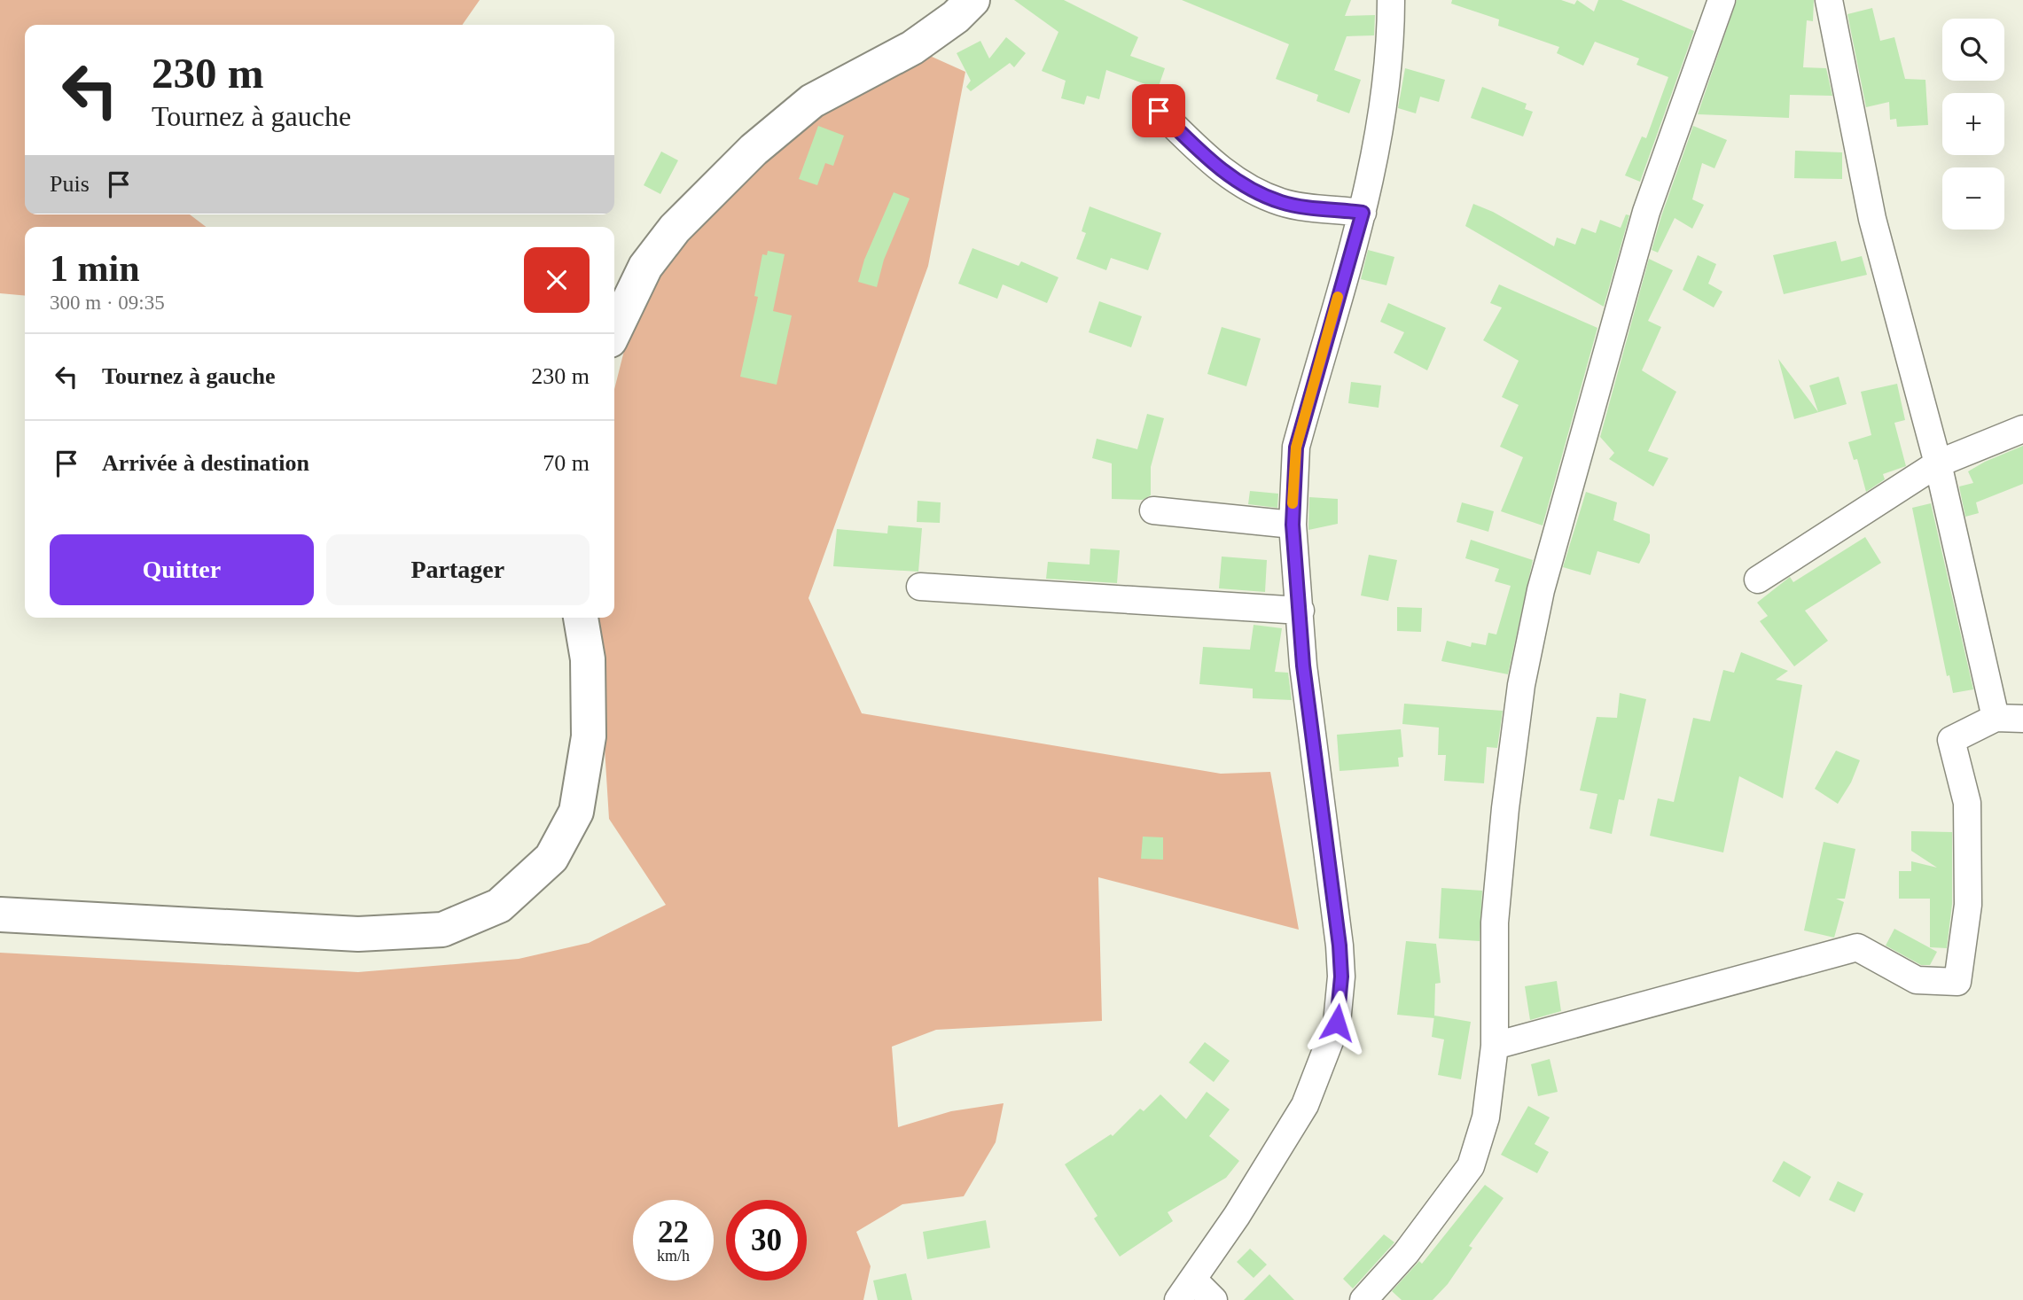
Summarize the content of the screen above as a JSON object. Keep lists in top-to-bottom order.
{
  "page": {
    "map_buttons": ["+", "−"],
    "turn": ["230 m", "Tournez à gauche"],
    "then": "Puis",
    "heading": ["1 min", "300 m · 09:35"],
    "list": [
      {
        "name": "Tournez à gauche",
        "value": "230 m"
      },
      {
        "name": "Arrivée à destination",
        "value": "70 m"
      }
    ],
    "buttons": ["Quitter", "Partager"],
    "speed": "22 km/h",
    "limit": "30"
  }
}
